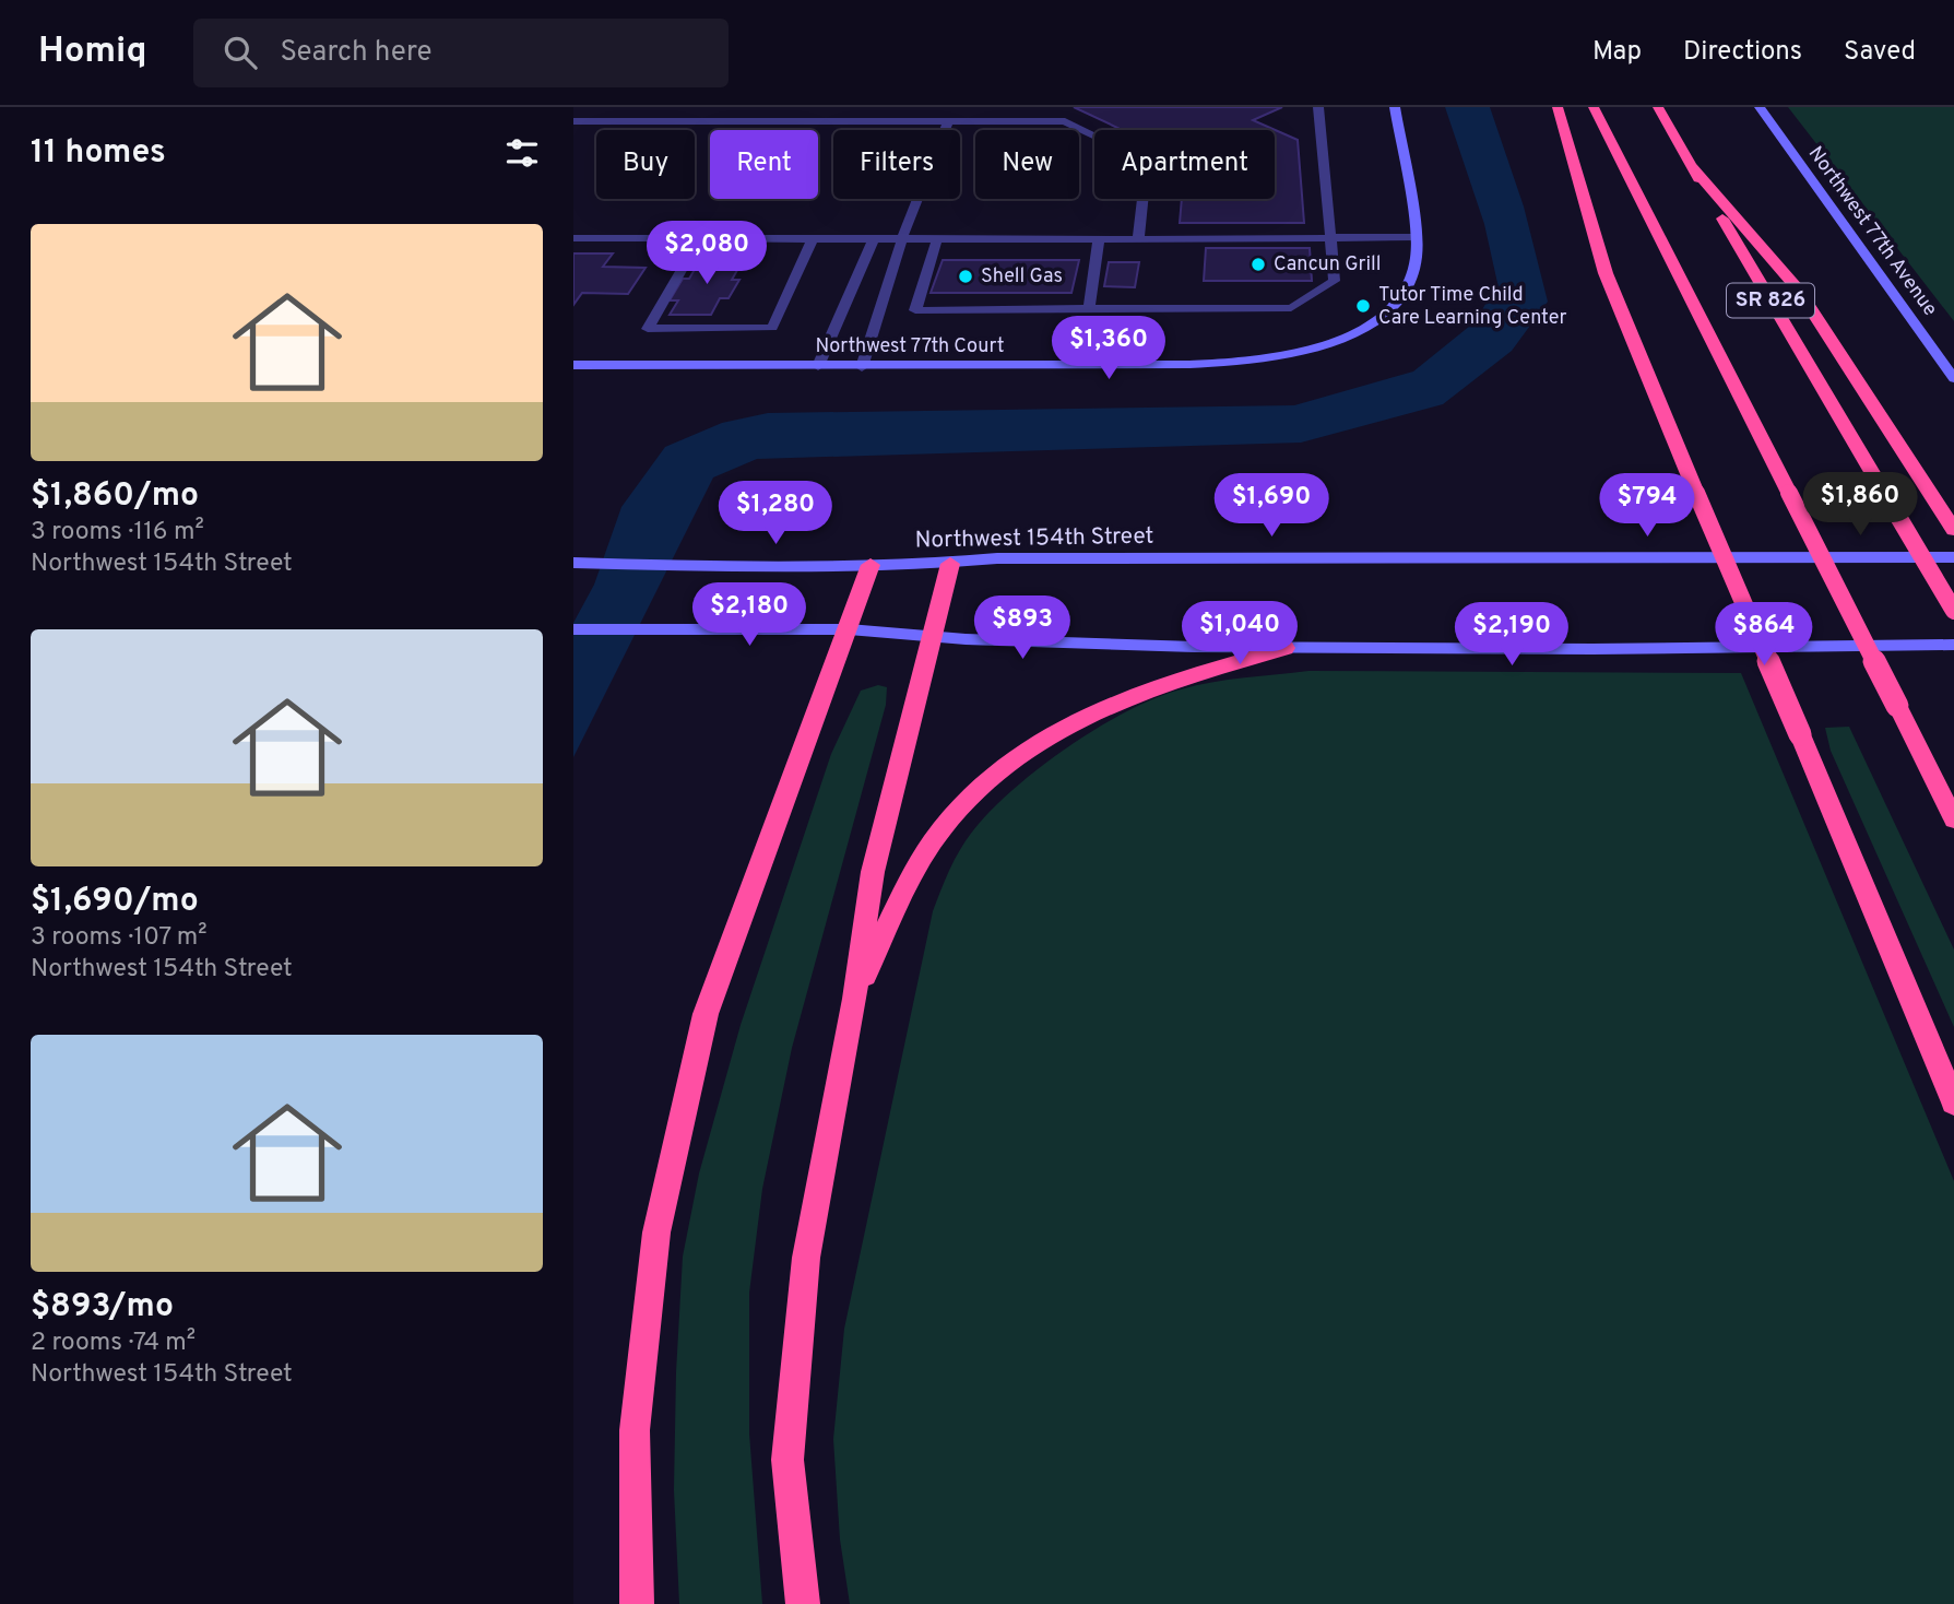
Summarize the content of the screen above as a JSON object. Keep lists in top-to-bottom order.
{
  "streets": {
    "highway": ["SR 826"],
    "main road": ["Northwest 77th Avenue", "Northwest 77th Court", "Northwest 154th Street"]
  },
  "places": ["Cancun Grill", "Shell Gas", "Tutor Time Child Care Learning Center"],
  "page": {
    "header": "Homiq",
    "search": "Search here",
    "nav": ["Map", "Directions", "Saved"],
    "heading": "11 homes",
    "chip": [
      "Buy",
      "Rent",
      "Filters",
      "New",
      "Apartment"
    ],
    "list": [
      {
        "name": "$1,860/mo",
        "note": "3 rooms · 116 m² · Northwest 154th Street"
      },
      {
        "name": "$1,690/mo",
        "note": "3 rooms · 107 m² · Northwest 154th Street"
      },
      {
        "name": "$893/mo",
        "note": "2 rooms · 74 m² · Northwest 154th Street"
      }
    ],
    "price": [
      "$2,080",
      "$1,360",
      "$1,860",
      "$1,690",
      "$794",
      "$1,280",
      "$2,180",
      "$893",
      "$1,040",
      "$2,190",
      "$864"
    ]
  }
}
